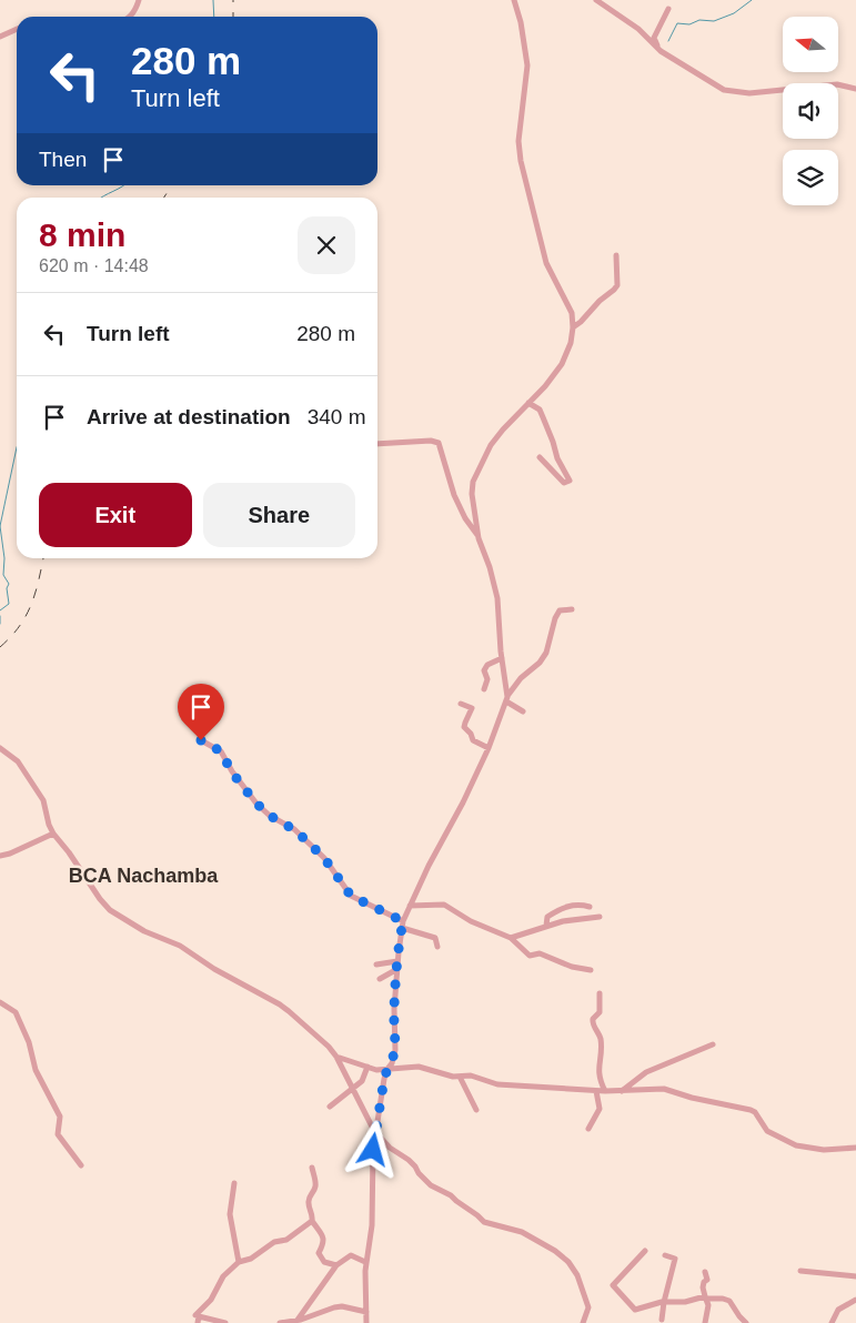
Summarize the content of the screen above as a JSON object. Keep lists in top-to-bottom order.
{
  "districts": ["BCA Nachamba"],
  "north": "left",
  "page": {
    "turn": ["280 m", "Turn left"],
    "then": "Then",
    "heading": ["8 min", "620 m · 14:48"],
    "list": [
      {
        "name": "Turn left",
        "value": "280 m"
      },
      {
        "name": "Arrive at destination",
        "value": "340 m"
      }
    ],
    "buttons": ["Exit", "Share"]
  }
}
